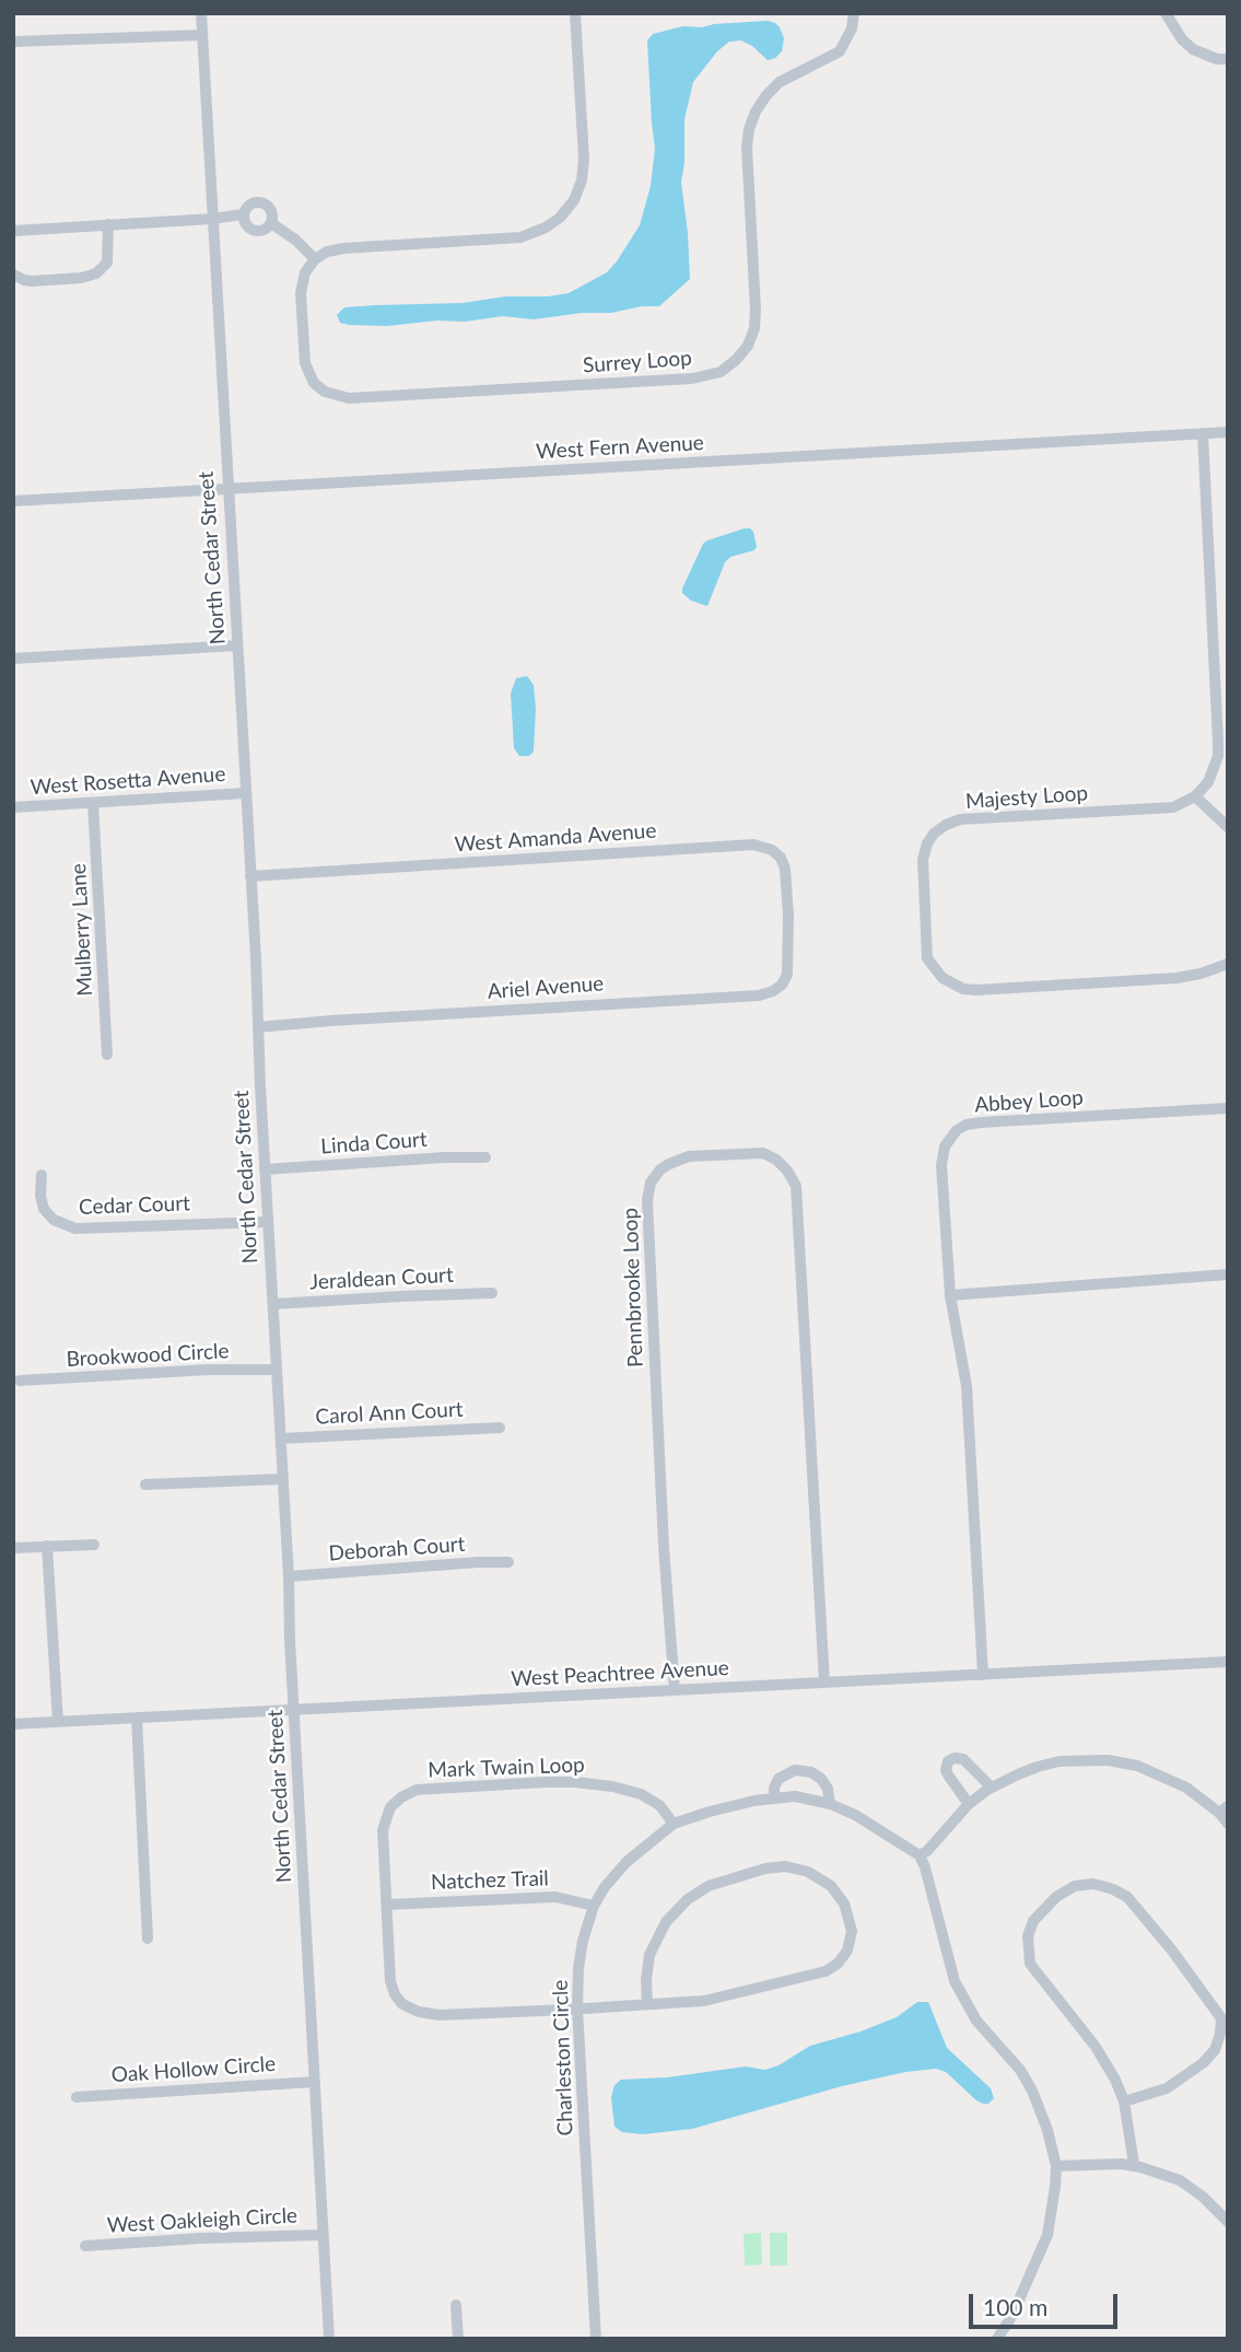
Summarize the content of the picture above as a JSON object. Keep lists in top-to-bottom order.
{
  "streets": {
    "street": [
      "Surrey Loop",
      "West Fern Avenue",
      "North Cedar Street",
      "West Rosetta Avenue",
      "Majesty Loop",
      "West Amanda Avenue",
      "Mulberry Lane",
      "Ariel Avenue",
      "Abbey Loop",
      "Linda Court",
      "Cedar Court",
      "Jeraldean Court",
      "Pennbrooke Loop",
      "Brookwood Circle",
      "Carol Ann Court",
      "Deborah Court",
      "West Peachtree Avenue",
      "Mark Twain Loop",
      "Natchez Trail",
      "Charleston Circle",
      "Oak Hollow Circle",
      "West Oakleigh Circle"
    ]
  },
  "crossings": [
    ["West Fern Avenue", "North Cedar Street"],
    ["North Cedar Street", "West Rosetta Avenue"],
    ["North Cedar Street", "West Amanda Avenue"],
    ["North Cedar Street", "Ariel Avenue"],
    ["North Cedar Street", "Linda Court"],
    ["North Cedar Street", "Cedar Court"],
    ["North Cedar Street", "Jeraldean Court"],
    ["North Cedar Street", "Brookwood Circle"],
    ["North Cedar Street", "Carol Ann Court"],
    ["North Cedar Street", "Deborah Court"],
    ["North Cedar Street", "West Peachtree Avenue"],
    ["North Cedar Street", "Oak Hollow Circle"],
    ["North Cedar Street", "West Oakleigh Circle"],
    ["West Rosetta Avenue", "Mulberry Lane"],
    ["West Amanda Avenue", "Ariel Avenue"],
    ["Abbey Loop", "West Peachtree Avenue"],
    ["Pennbrooke Loop", "West Peachtree Avenue"],
    ["Mark Twain Loop", "Natchez Trail"],
    ["Mark Twain Loop", "Charleston Circle"],
    ["Natchez Trail", "Charleston Circle"]
  ],
  "scale_bar": "100 m"
}
